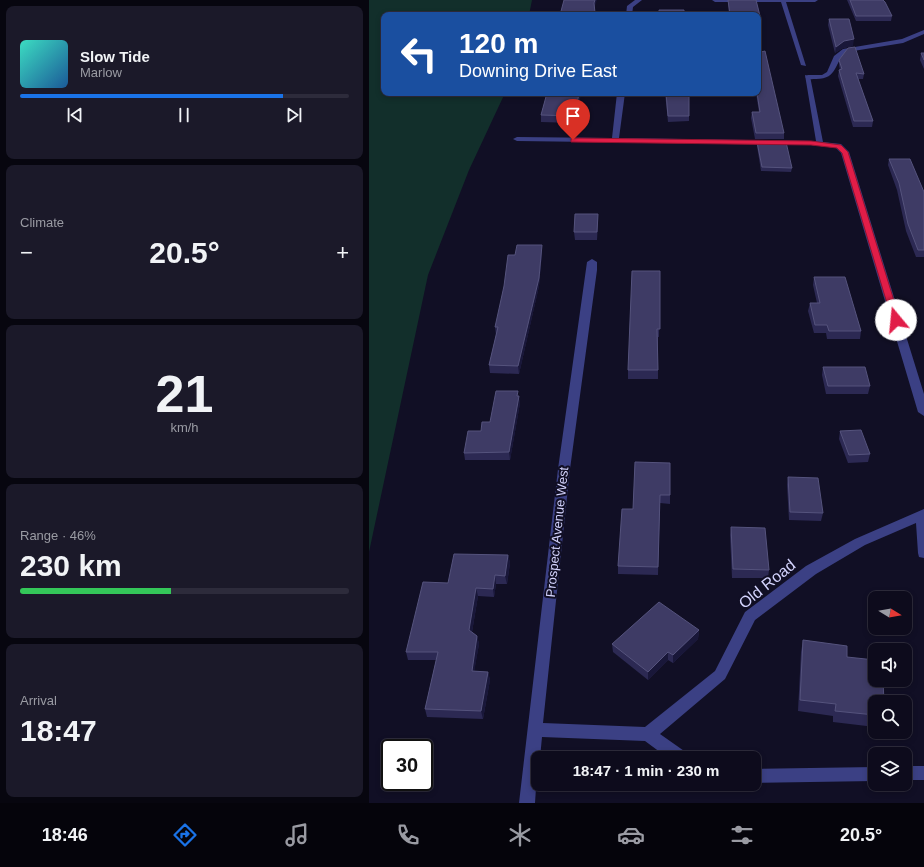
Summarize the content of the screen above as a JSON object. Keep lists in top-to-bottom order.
{
  "streets": {
    "street": ["Prospect Avenue West", "Old Road"]
  },
  "north": "right",
  "page": {
    "turn": ["120 m", "Downing Drive East"],
    "song": ["Slow Tide", "Marlow"],
    "tile": [
      "Climate",
      ["21", "km/h"],
      ["Range · 46%", "230 km"],
      ["Arrival", "18:47"]
    ],
    "heat": ["−", "20.5°", "+"],
    "limit": "30",
    "trip": "18:47 · 1 min · 230 m",
    "tabs": ["18:46", "20.5°"]
  }
}
